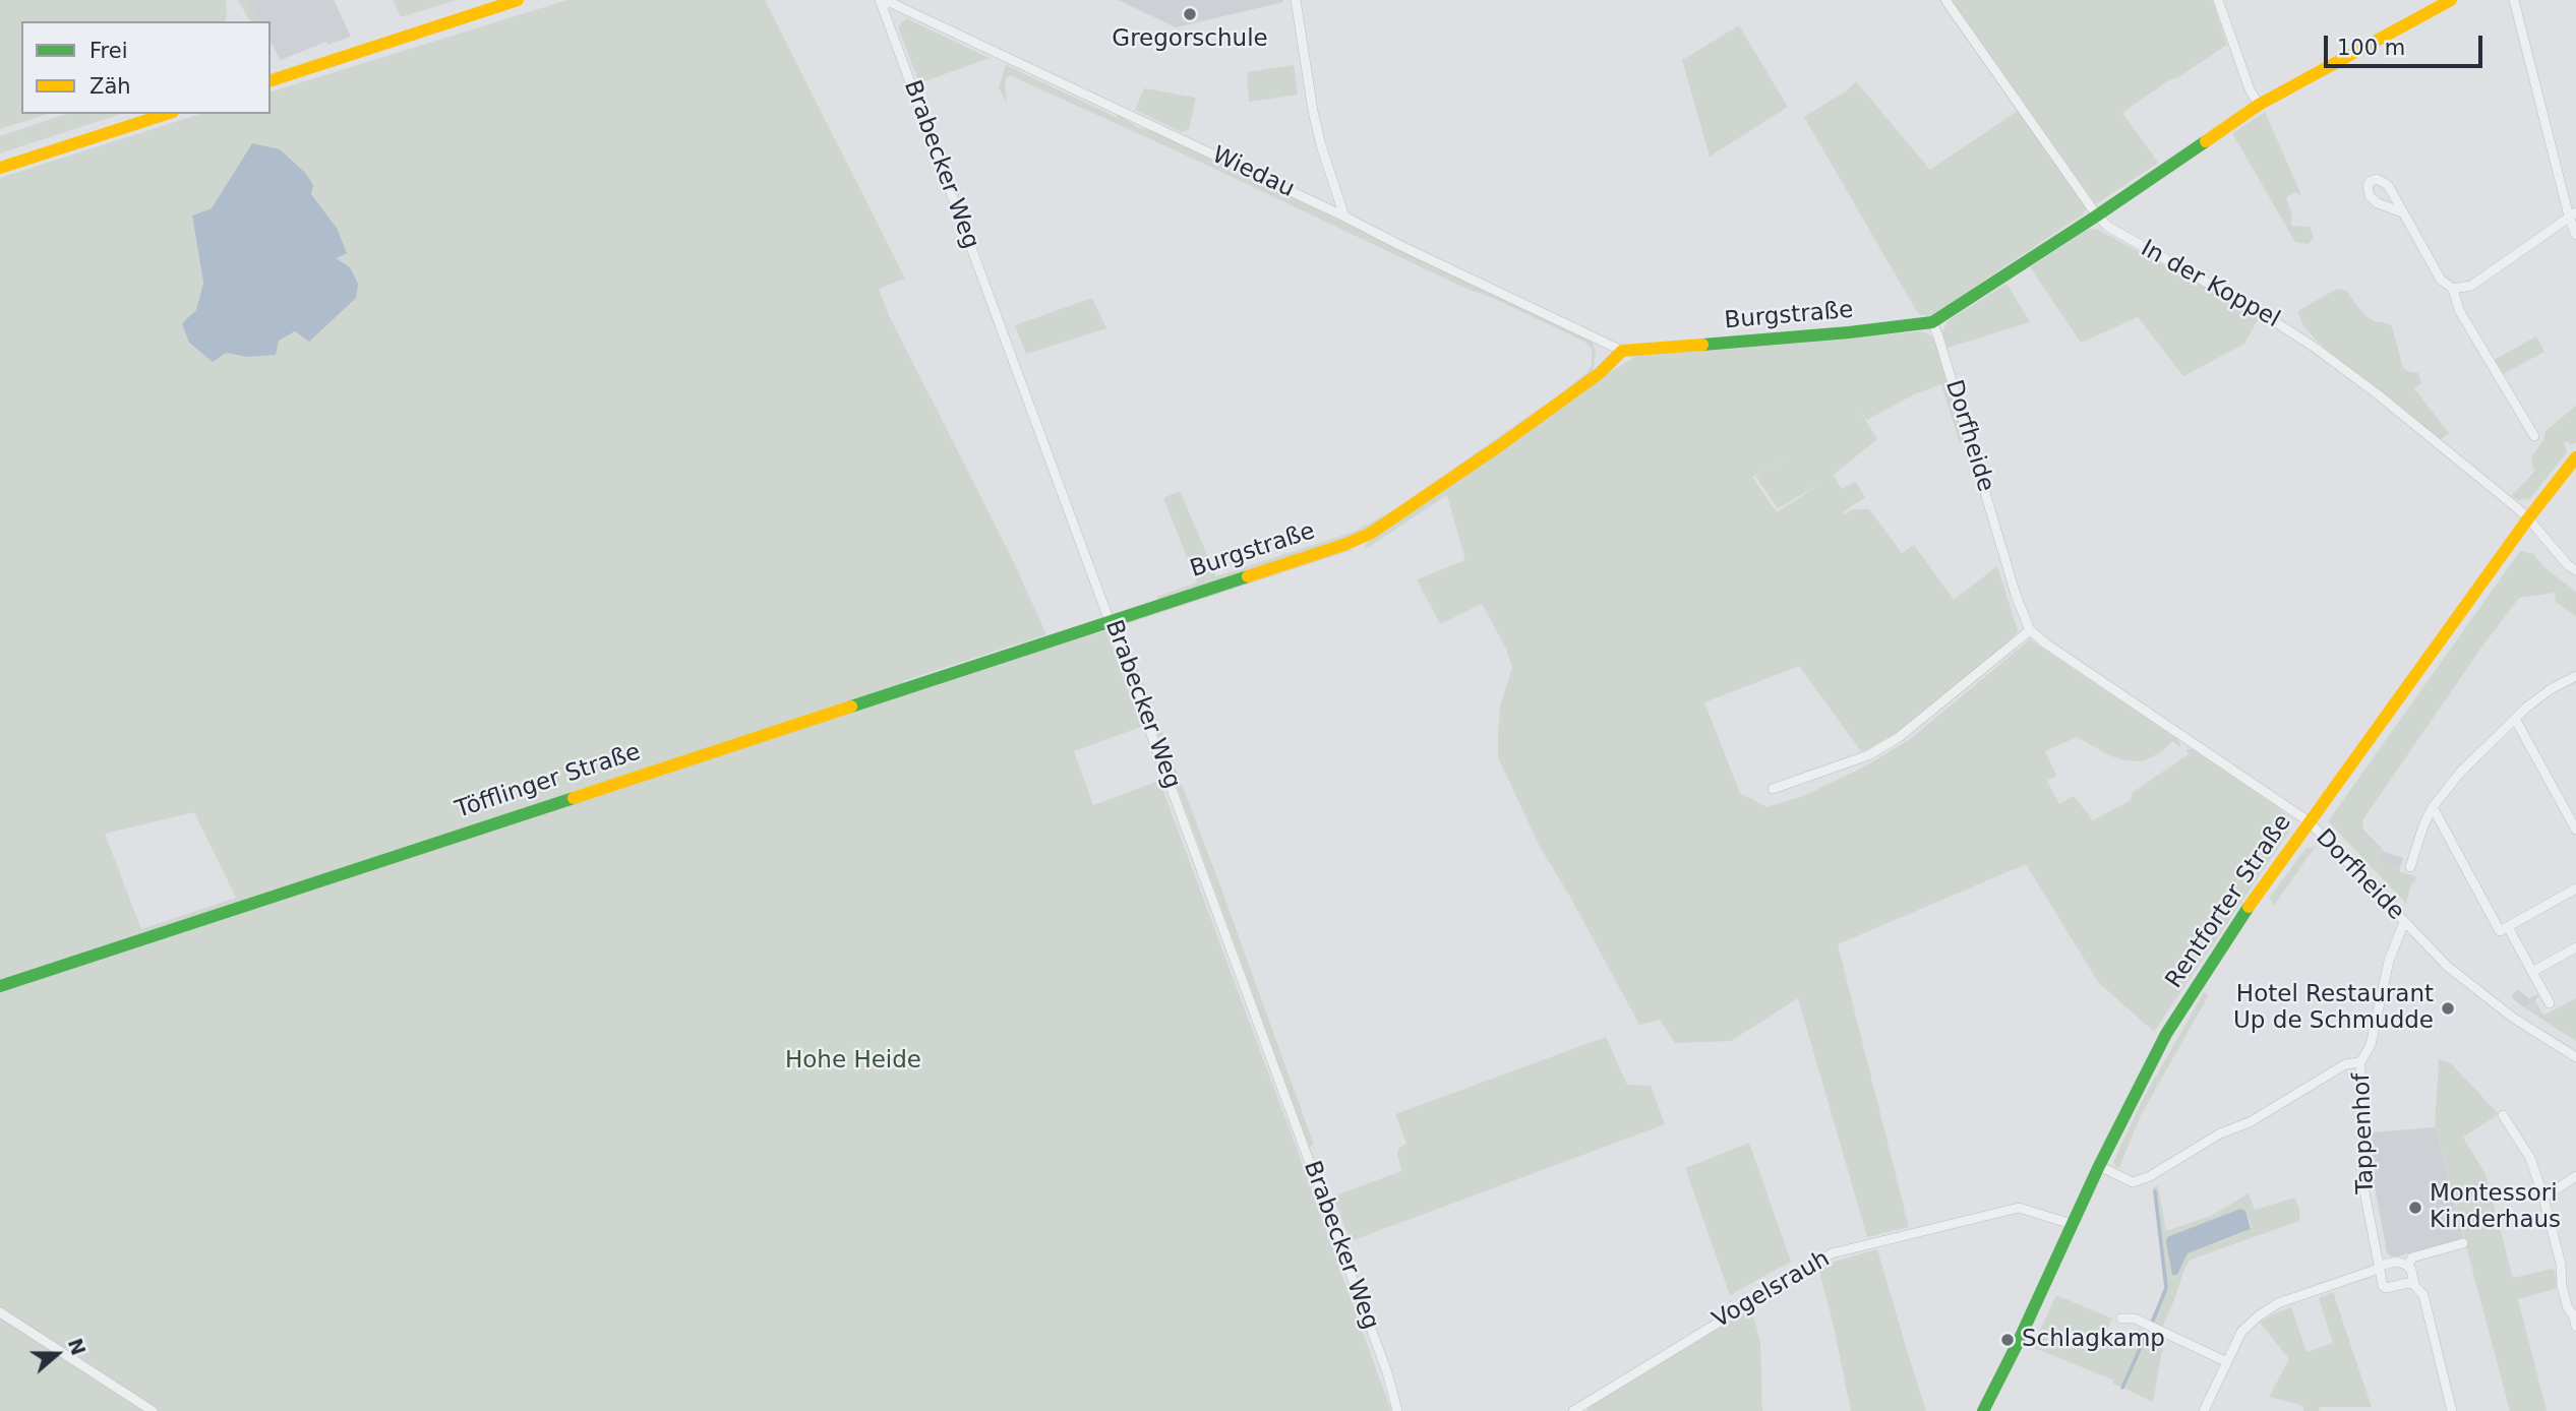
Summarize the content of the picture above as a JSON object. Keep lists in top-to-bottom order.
{
  "streets": {
    "street": [
      "Brabecker Weg",
      "Wiedau",
      "In der Koppel",
      "Burgstraße",
      "Dorfheide",
      "Töfflinger Straße",
      "Rentforter Straße",
      "Tappenhof",
      "Vogelsrauh"
    ]
  },
  "crossings": [
    ["Brabecker Weg", "Wiedau"],
    ["Brabecker Weg", "Burgstraße"],
    ["Brabecker Weg", "Töfflinger Straße"],
    ["Wiedau", "Burgstraße"],
    ["In der Koppel", "Burgstraße"],
    ["In der Koppel", "Rentforter Straße"],
    ["Burgstraße", "Dorfheide"],
    ["Burgstraße", "Töfflinger Straße"],
    ["Dorfheide", "Rentforter Straße"],
    ["Dorfheide", "Tappenhof"],
    ["Rentforter Straße", "Vogelsrauh"]
  ],
  "parks": ["Hohe Heide"],
  "places": [
    "Gregorschule",
    "Hotel Restaurant Up de Schmudde",
    "Montessori Kinderhaus",
    "Schlagkamp"
  ],
  "legend": ["Frei", "Zäh"],
  "scale_bar": "100 m",
  "north": "right"
}
